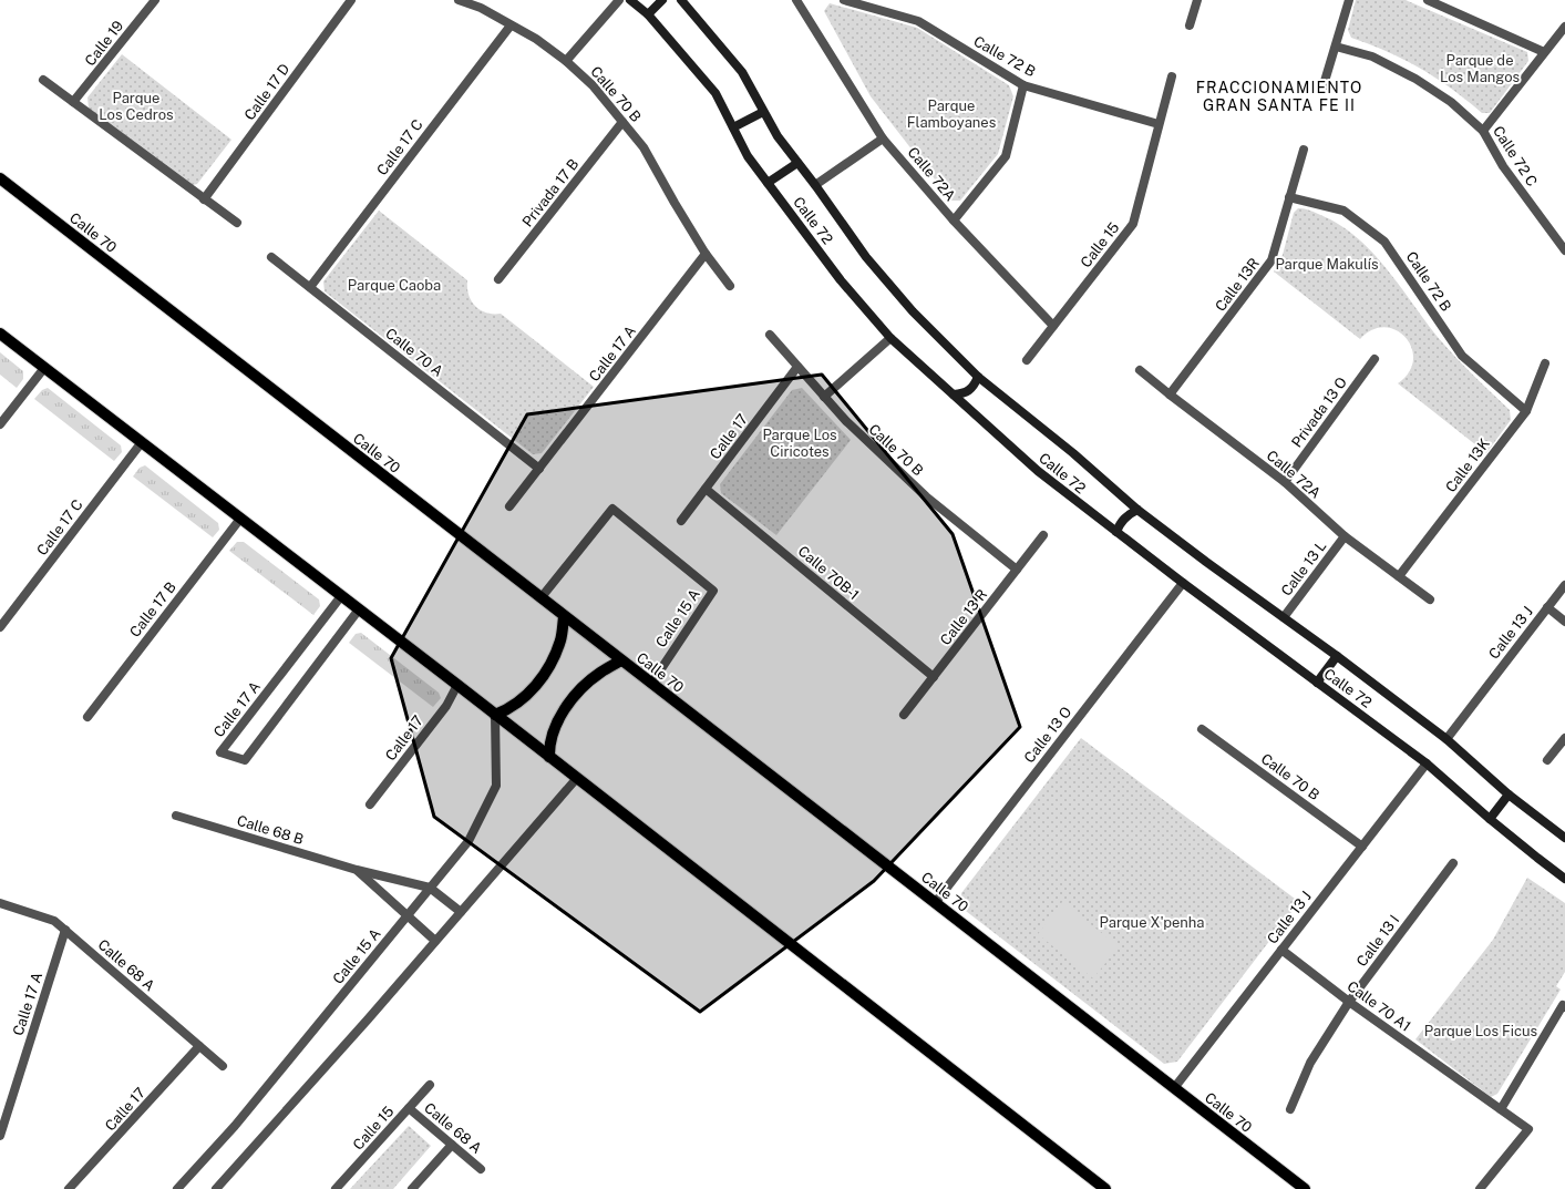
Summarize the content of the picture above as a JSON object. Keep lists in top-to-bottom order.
{
  "streets": {
    "main road": ["Calle 72", "Calle 70"],
    "street": [
      "Calle 19",
      "Calle 72 B",
      "Calle 17 D",
      "Calle 70 B",
      "Calle 17 C",
      "Calle 72 C",
      "Calle 72A",
      "Privada 17 B",
      "Calle 15",
      "Calle 13R",
      "Calle 70 A",
      "Calle 17 A",
      "Privada 13 O",
      "Calle 17",
      "Calle 13K",
      "Calle 13 L",
      "Calle 70B-1",
      "Calle 17 B",
      "Calle 13 R",
      "Calle 15 A",
      "Calle 13 J",
      "Calle 13 O",
      "Calle 68 B",
      "Calle 13 I",
      "Calle 68 A",
      "Calle 70 A1"
    ]
  },
  "crossings": [
    ["Calle 72 B", "Calle 15"],
    ["Calle 72 B", "Calle 13R"],
    ["Calle 72 B", "Calle 13K"],
    ["Calle 70 B", "Calle 17 C"],
    ["Calle 70 B", "Privada 17 B"],
    ["Calle 70 B", "Calle 17 A"],
    ["Calle 70 B", "Calle 17"],
    ["Calle 70 B", "Calle 13 R"],
    ["Calle 70 B", "Calle 13 J"],
    ["Calle 17 C", "Calle 70 A"],
    ["Calle 72A", "Calle 15"],
    ["Calle 72A", "Calle 13R"],
    ["Calle 72A", "Privada 13 O"],
    ["Calle 72A", "Calle 13K"],
    ["Calle 72A", "Calle 13 L"],
    ["Calle 72", "Calle 13 L"],
    ["Calle 72", "Calle 13 J"],
    ["Calle 72", "Calle 13 O"],
    ["Calle 70", "Calle 15 A"],
    ["Calle 70", "Calle 13 J"],
    ["Calle 70", "Calle 13 O"],
    ["Calle 15", "Calle 68 A"],
    ["Calle 70 A", "Calle 17 A"],
    ["Calle 17 A", "Calle 68 A"],
    ["Calle 17", "Calle 70B-1"],
    ["Calle 17", "Calle 68 A"],
    ["Calle 70B-1", "Calle 13 R"],
    ["Calle 15 A", "Calle 68 B"],
    ["Calle 13 J", "Calle 70 A1"],
    ["Calle 13 I", "Calle 70 A1"]
  ],
  "districts": ["FRACCIONAMIENTO GRAN SANTA FE II"],
  "parks": [
    "Parque de Los Mangos",
    "Parque Los Cedros",
    "Parque Flamboyanes",
    "Parque Makulís",
    "Parque Caoba",
    "Parque Los Ciricotes",
    "Parque X'penha",
    "Parque Los Ficus"
  ]
}
